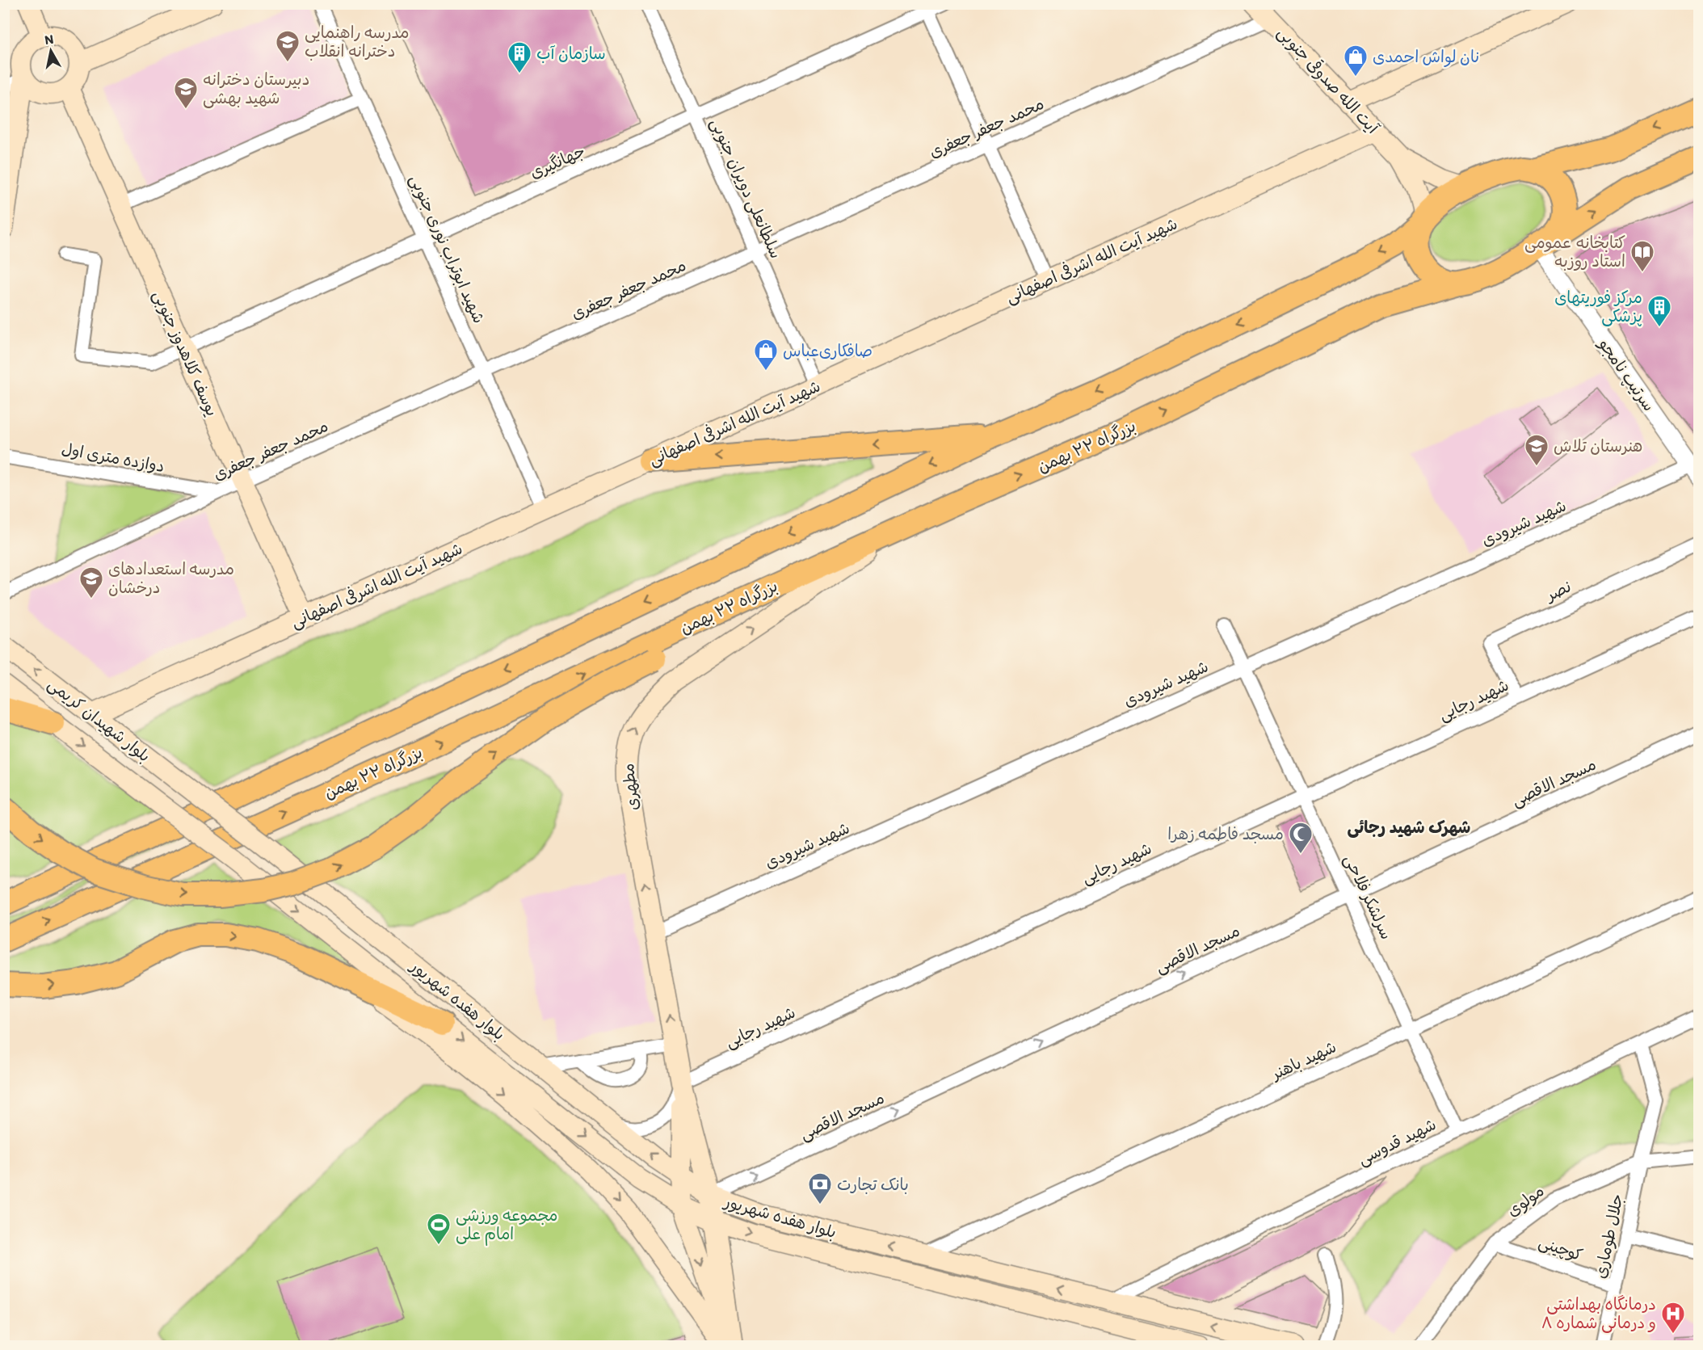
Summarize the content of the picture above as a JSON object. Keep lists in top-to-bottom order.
{
  "streets": {
    "highway": ["بزرگراه ۲۲ بهمن"],
    "main road": [
      "آیت الله صدوقی جنوبی",
      "شهید آیت الله اشرفی اصفهانی",
      "یوسف کلاهدوز جنوبی",
      "بلوار شهیدان کریمی",
      "مطهری",
      "بلوار هفده شهریور"
    ],
    "street": [
      "محمد جعفر جعفری",
      "جهانگیری",
      "سلطانعلی دویران جنوبی",
      "شهید ابوتراب نوری جنوبی",
      "سرتیپ نامجو",
      "دوازده متری اول",
      "شهید شیرودی",
      "نصر",
      "شهید رجایی",
      "مسجد الاقصی",
      "سرلشکر فلاحی",
      "شهید باهنر",
      "شهید قدوسی",
      "مولوی",
      "جلال طوماری",
      "کوچینی"
    ]
  },
  "crossings": [
    ["آیت الله صدوقی جنوبی", "محمد جعفر جعفری"],
    ["آیت الله صدوقی جنوبی", "شهید آیت الله اشرفی اصفهانی"],
    ["محمد جعفر جعفری", "سلطانعلی دویران جنوبی"],
    ["محمد جعفر جعفری", "شهید ابوتراب نوری جنوبی"],
    ["محمد جعفر جعفری", "یوسف کلاهدوز جنوبی"],
    ["محمد جعفر جعفری", "دوازده متری اول"],
    ["جهانگیری", "سلطانعلی دویران جنوبی"],
    ["جهانگیری", "شهید ابوتراب نوری جنوبی"],
    ["جهانگیری", "یوسف کلاهدوز جنوبی"],
    ["سلطانعلی دویران جنوبی", "شهید آیت الله اشرفی اصفهانی"],
    ["شهید ابوتراب نوری جنوبی", "شهید آیت الله اشرفی اصفهانی"],
    ["شهید آیت الله اشرفی اصفهانی", "یوسف کلاهدوز جنوبی"],
    ["شهید آیت الله اشرفی اصفهانی", "بلوار شهیدان کریمی"],
    ["سرتیپ نامجو", "بزرگراه ۲۲ بهمن"],
    ["سرتیپ نامجو", "شهید شیرودی"],
    ["شهید شیرودی", "مطهری"],
    ["شهید شیرودی", "سرلشکر فلاحی"],
    ["نصر", "شهید رجایی"],
    ["شهید رجایی", "مطهری"],
    ["شهید رجایی", "سرلشکر فلاحی"],
    ["بلوار شهیدان کریمی", "بلوار هفده شهریور"],
    ["مسجد الاقصی", "سرلشکر فلاحی"],
    ["مسجد الاقصی", "بلوار هفده شهریور"],
    ["سرلشکر فلاحی", "شهید باهنر"],
    ["سرلشکر فلاحی", "شهید قدوسی"],
    ["بلوار هفده شهریور", "شهید باهنر"],
    ["بلوار هفده شهریور", "شهید قدوسی"],
    ["شهید قدوسی", "جلال طوماری"],
    ["مولوی", "جلال طوماری"],
    ["مولوی", "کوچینی"],
    ["جلال طوماری", "کوچینی"]
  ],
  "one_way": ["مسجد الاقصی", "مطهری"],
  "districts": ["شهرک شهید رجائی"],
  "places": {
    "school or university": [
      "مدرسه راهنمایی دخترانه انقلاب",
      "دبیرستان دخترانه شهید بهشی",
      "هنرستان تلاش",
      "مدرسه استعدادهای درخشان"
    ],
    "building": ["سازمان آب", "مرکز فوریتهای پزشکی"],
    "shop": ["نان لواش احمدی", "صافکاری‌عباس"],
    "library": ["کتابخانه عمومی استاد روزبه"],
    "mosque": ["مسجد فاطمه زهرا"],
    "bank": ["بانک تجارت"],
    "sports": ["مجموعه ورزشی امام علی"],
    "hospital": ["درمانگاه بهداشتی و درمانی شماره ۸"]
  },
  "north": "top"
}
